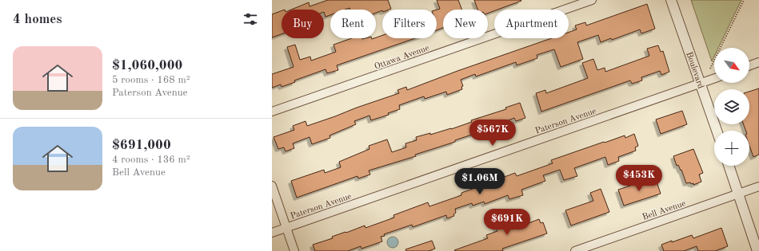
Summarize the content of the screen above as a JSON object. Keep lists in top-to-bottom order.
{
  "streets": {
    "street": [
      "Ottawa Avenue",
      "Boulevard",
      "Paterson Avenue",
      "Bell Avenue"
    ]
  },
  "crossings": [
    ["Boulevard", "Paterson Avenue"]
  ],
  "north": "bottom right",
  "page": {
    "heading": "4 homes",
    "chip": [
      "Buy",
      "Rent",
      "Filters",
      "New",
      "Apartment"
    ],
    "list": [
      {
        "name": "$1,060,000",
        "note": "5 rooms · 168 m² · Paterson Avenue"
      },
      {
        "name": "$691,000",
        "note": "4 rooms · 136 m² · Bell Avenue"
      }
    ],
    "map_buttons": "+",
    "price": [
      "$567K",
      "$453K",
      "$1.06M",
      "$691K"
    ]
  }
}
